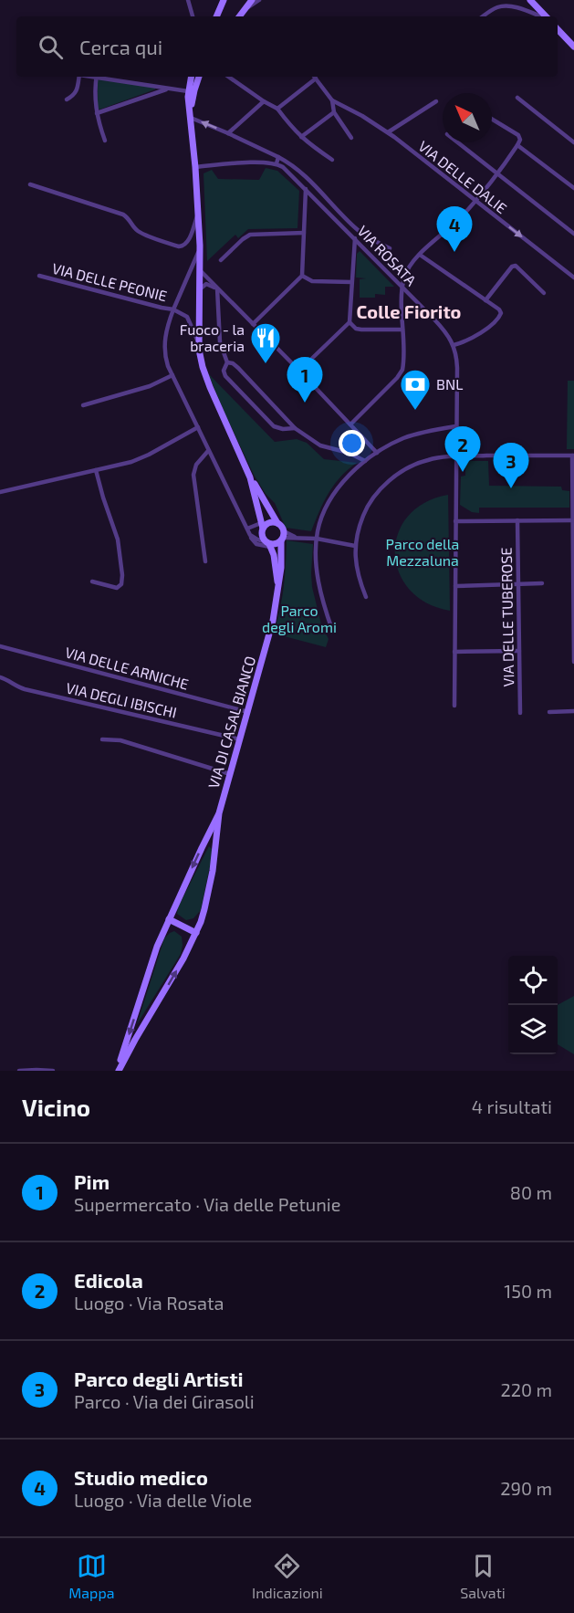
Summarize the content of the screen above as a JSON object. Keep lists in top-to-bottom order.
{
  "streets": {
    "main road": ["VIA DI CASAL BIANCO"],
    "street": [
      "VIA DELLE DALIE",
      "VIA ROSATA",
      "VIA DELLE PEONIE",
      "VIA DELLE TUBEROSE",
      "VIA DELLE ARNICHE",
      "VIA DEGLI IBISCHI"
    ]
  },
  "crossings": [
    ["VIA DELLE ARNICHE", "VIA DI CASAL BIANCO"],
    ["VIA DEGLI IBISCHI", "VIA DI CASAL BIANCO"]
  ],
  "districts": ["Colle Fiorito"],
  "parks": ["Parco della Mezzaluna", "Parco degli Aromi"],
  "places": {
    "restaurant": ["Fuoco - la braceria"],
    "bank": ["BNL"]
  },
  "north": "top left",
  "page": {
    "search": "Cerca qui",
    "pins": [
      "4",
      "1",
      "2",
      "3"
    ],
    "heading": ["Vicino", "4 risultati"],
    "list": [
      {
        "mark": "1",
        "name": "Pim",
        "note": "Supermercato · Via delle Petunie",
        "value": "80 m"
      },
      {
        "mark": "2",
        "name": "Edicola",
        "note": "Luogo · Via Rosata",
        "value": "150 m"
      },
      {
        "mark": "3",
        "name": "Parco degli Artisti",
        "note": "Parco · Via dei Girasoli",
        "value": "220 m"
      },
      {
        "mark": "4",
        "name": "Studio medico",
        "note": "Luogo · Via delle Viole",
        "value": "290 m"
      }
    ],
    "nav": ["Mappa", "Indicazioni", "Salvati"]
  }
}
